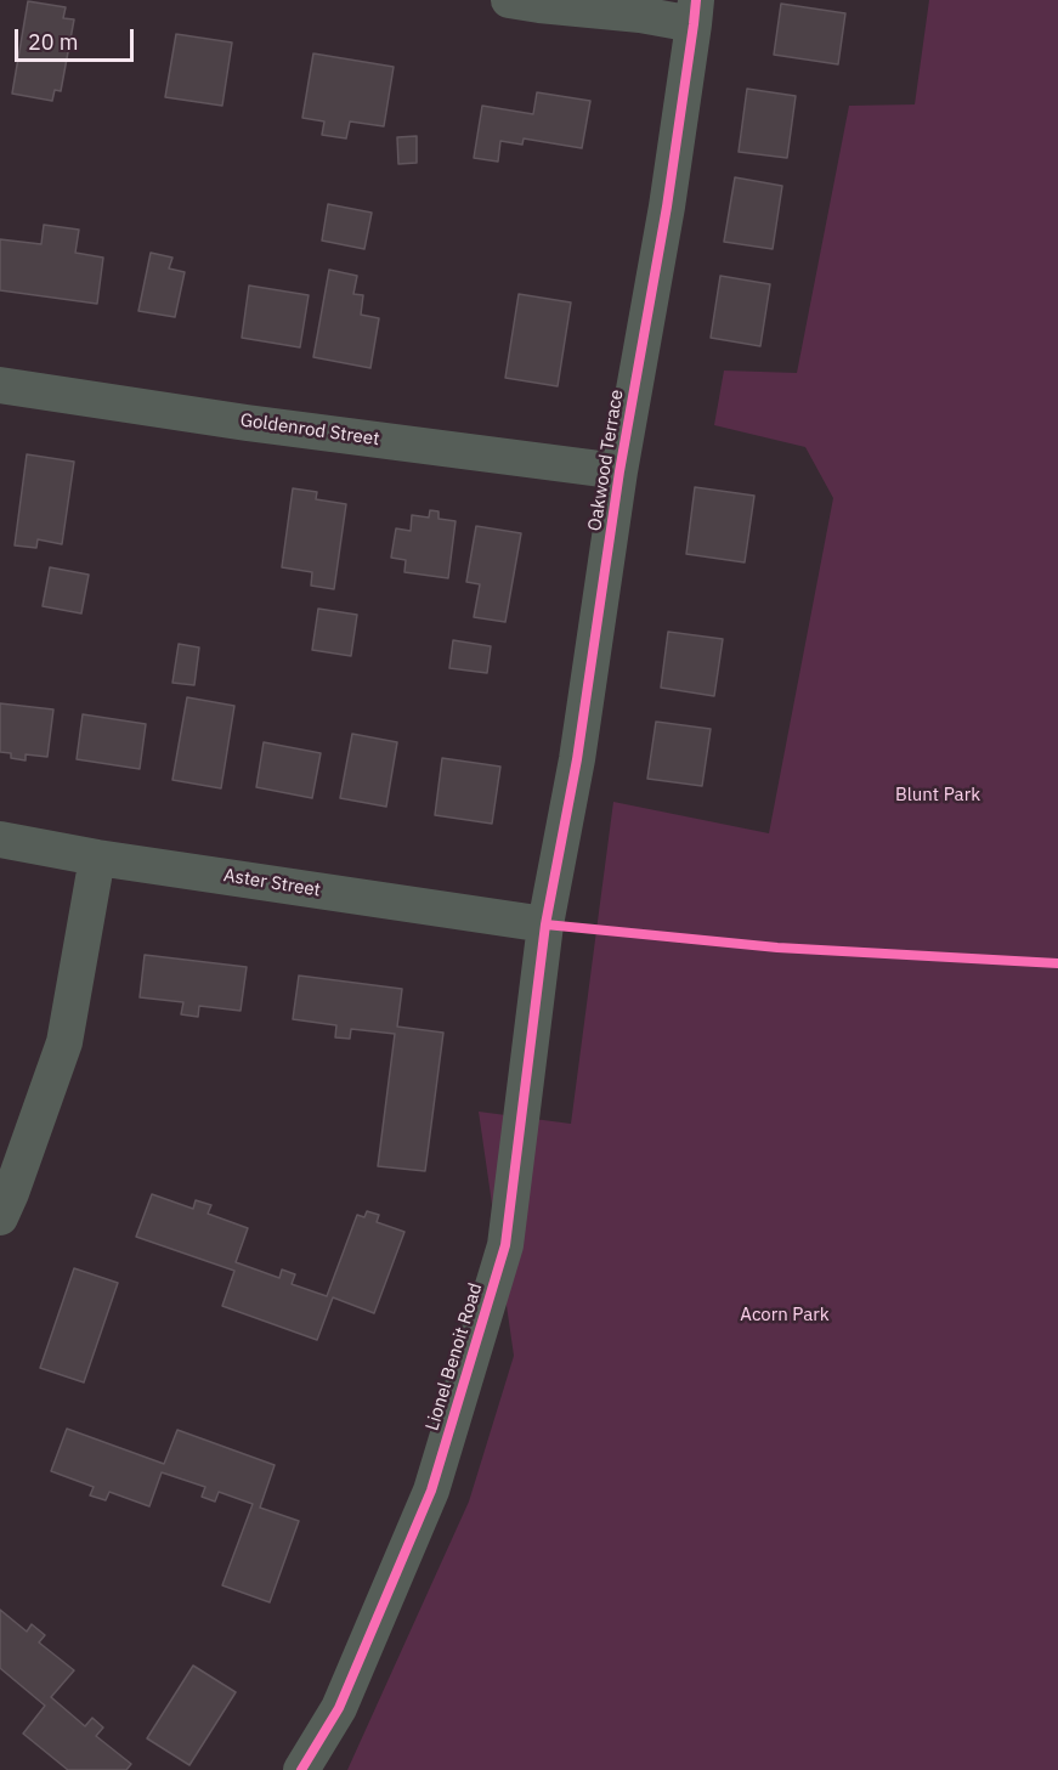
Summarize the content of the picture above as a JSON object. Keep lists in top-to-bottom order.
{
  "streets": {
    "street": [
      "Goldenrod Street",
      "Oakwood Terrace",
      "Aster Street",
      "Lionel Benoit Road"
    ]
  },
  "crossings": [
    ["Goldenrod Street", "Oakwood Terrace"],
    ["Oakwood Terrace", "Aster Street"],
    ["Oakwood Terrace", "Lionel Benoit Road"],
    ["Aster Street", "Lionel Benoit Road"]
  ],
  "parks": ["Blunt Park", "Acorn Park"],
  "scale_bar": "20 m"
}
